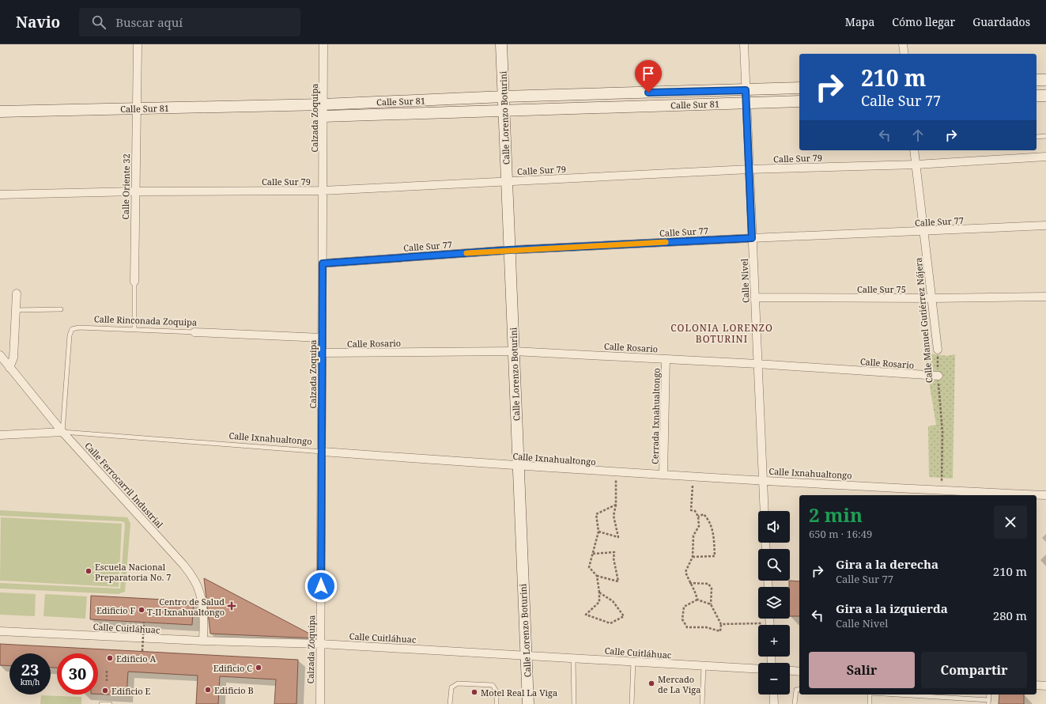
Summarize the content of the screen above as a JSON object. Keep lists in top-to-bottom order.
{
  "streets": {
    "street": [
      "Calle Sur 81",
      "Calzada Zoquipa",
      "Calle Lorenzo Boturini",
      "Calle Sur 79",
      "Calle Oriente 32",
      "Calle Sur 77",
      "Calle Nivel",
      "Calle Sur 75",
      "Calle Rinconada Zoquipa",
      "Calle Manuel Gutiérrez Nájera",
      "Calle Rosario",
      "Cerrada Ixnahualtongo",
      "Calle Ixnahualtongo",
      "Calle Ferrocarril Industrial",
      "Calle Cuitláhuac"
    ]
  },
  "crossings": [
    ["Calle Sur 81", "Calzada Zoquipa"],
    ["Calle Sur 81", "Calle Lorenzo Boturini"],
    ["Calle Sur 81", "Calle Oriente 32"],
    ["Calle Sur 81", "Calle Nivel"],
    ["Calzada Zoquipa", "Calle Sur 79"],
    ["Calzada Zoquipa", "Calle Sur 77"],
    ["Calzada Zoquipa", "Calle Rinconada Zoquipa"],
    ["Calzada Zoquipa", "Calle Rosario"],
    ["Calzada Zoquipa", "Calle Ixnahualtongo"],
    ["Calzada Zoquipa", "Calle Cuitláhuac"],
    ["Calle Lorenzo Boturini", "Calle Sur 79"],
    ["Calle Lorenzo Boturini", "Calle Sur 77"],
    ["Calle Lorenzo Boturini", "Calle Rosario"],
    ["Calle Lorenzo Boturini", "Calle Ixnahualtongo"],
    ["Calle Lorenzo Boturini", "Calle Cuitláhuac"],
    ["Calle Sur 79", "Calle Oriente 32"],
    ["Calle Sur 79", "Calle Nivel"],
    ["Calle Sur 79", "Calle Manuel Gutiérrez Nájera"],
    ["Calle Oriente 32", "Calle Rinconada Zoquipa"],
    ["Calle Sur 77", "Calle Nivel"],
    ["Calle Sur 77", "Calle Manuel Gutiérrez Nájera"],
    ["Calle Nivel", "Calle Sur 75"],
    ["Calle Nivel", "Calle Rosario"],
    ["Calle Nivel", "Calle Ixnahualtongo"],
    ["Calle Sur 75", "Calle Manuel Gutiérrez Nájera"],
    ["Calle Rinconada Zoquipa", "Calle Ixnahualtongo"],
    ["Calle Rinconada Zoquipa", "Calle Ferrocarril Industrial"],
    ["Calle Manuel Gutiérrez Nájera", "Calle Rosario"],
    ["Calle Manuel Gutiérrez Nájera", "Calle Ixnahualtongo"],
    ["Calle Rosario", "Cerrada Ixnahualtongo"],
    ["Cerrada Ixnahualtongo", "Calle Ixnahualtongo"],
    ["Calle Ixnahualtongo", "Calle Ferrocarril Industrial"],
    ["Calle Ferrocarril Industrial", "Calle Cuitláhuac"]
  ],
  "districts": ["COLONIA LORENZO BOTURINI"],
  "places": {
    "other": [
      "Escuela Nacional Preparatoria No. 7",
      "Edificio F",
      "Edificio A",
      "Edificio C",
      "Mercado de La Viga",
      "Edificio B",
      "Edificio E",
      "Motel Real La Viga"
    ],
    "health": ["Centro de Salud T-II Ixnahualtongo"]
  },
  "page": {
    "header": "Navio",
    "search": "Buscar aquí",
    "nav": ["Mapa", "Cómo llegar", "Guardados"],
    "turn": ["210 m", "Calle Sur 77"],
    "heading": ["2 min", "650 m · 16:49"],
    "map_buttons": ["+", "−"],
    "list": [
      {
        "name": "Gira a la derecha",
        "note": "Calle Sur 77",
        "value": "210 m"
      },
      {
        "name": "Gira a la izquierda",
        "note": "Calle Nivel",
        "value": "280 m"
      }
    ],
    "buttons": ["Salir", "Compartir"],
    "speed": "23 km/h",
    "limit": "30"
  }
}
